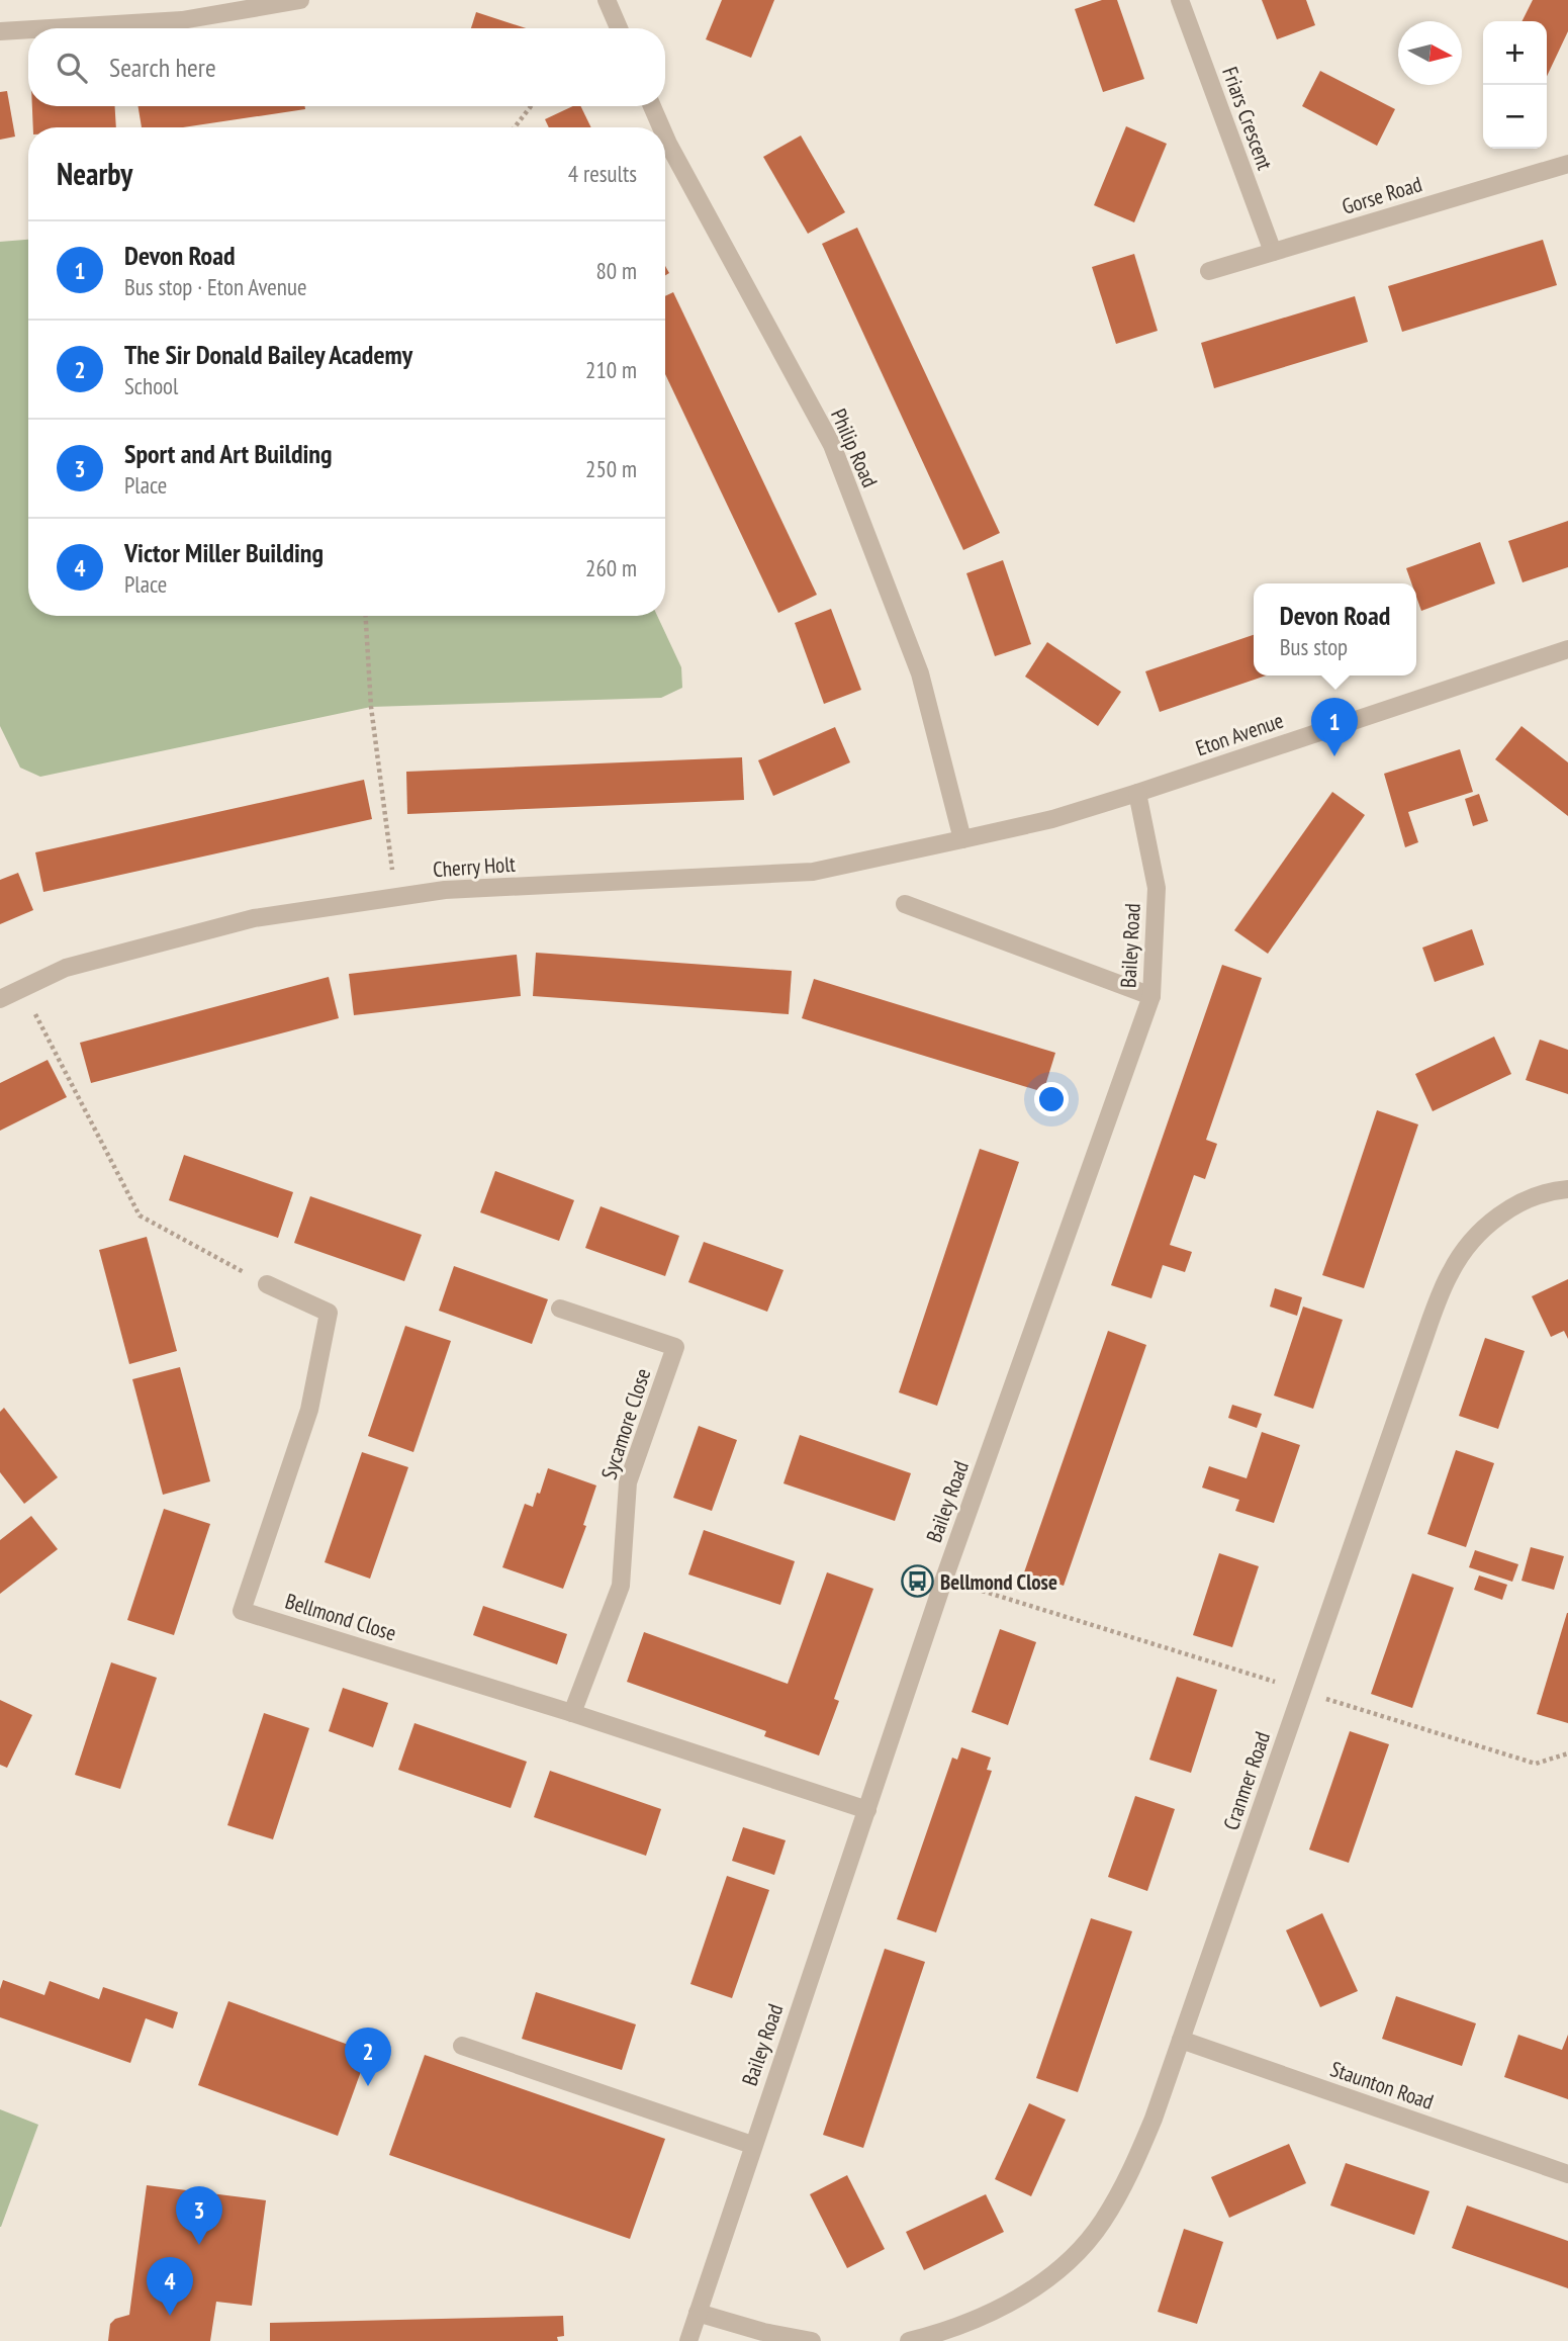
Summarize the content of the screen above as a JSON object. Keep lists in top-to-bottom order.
{
  "streets": {
    "street": [
      "Friars Crescent",
      "Gorse Road",
      "Philip Road",
      "Eton Avenue",
      "Cherry Holt",
      "Bailey Road",
      "Sycamore Close",
      "Bellmond Close",
      "Cranmer Road",
      "Staunton Road"
    ]
  },
  "crossings": [
    ["Friars Crescent", "Gorse Road"],
    ["Philip Road", "Eton Avenue"],
    ["Philip Road", "Cherry Holt"],
    ["Eton Avenue", "Cherry Holt"],
    ["Eton Avenue", "Bailey Road"],
    ["Bailey Road", "Bellmond Close"],
    ["Sycamore Close", "Bellmond Close"],
    ["Cranmer Road", "Staunton Road"]
  ],
  "places": {
    "bus stop": ["Bellmond Close"]
  },
  "north": "right",
  "page": {
    "map_buttons": ["+", "−"],
    "search": "Search here",
    "heading": ["Nearby", "4 results"],
    "list": [
      {
        "mark": "1",
        "name": "Devon Road",
        "note": "Bus stop · Eton Avenue",
        "value": "80 m"
      },
      {
        "mark": "2",
        "name": "The Sir Donald Bailey Academy",
        "note": "School",
        "value": "210 m"
      },
      {
        "mark": "3",
        "name": "Sport and Art Building",
        "note": "Place",
        "value": "250 m"
      },
      {
        "mark": "4",
        "name": "Victor Miller Building",
        "note": "Place",
        "value": "260 m"
      }
    ],
    "popup": ["Devon Road", "Bus stop"],
    "pins": [
      "1",
      "2",
      "3",
      "4"
    ]
  }
}
